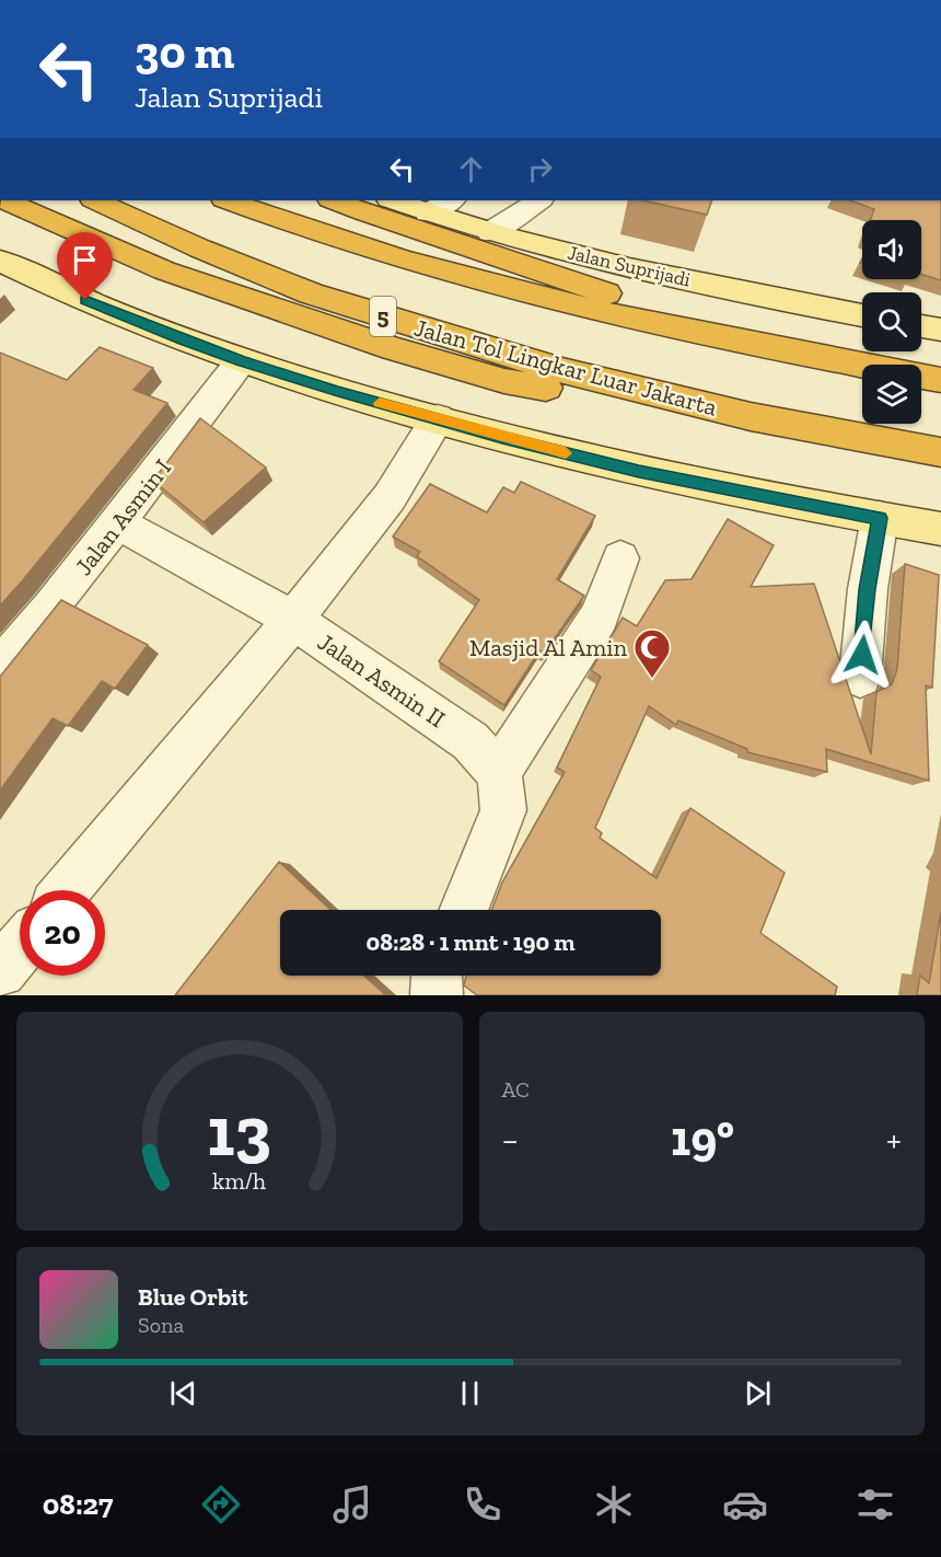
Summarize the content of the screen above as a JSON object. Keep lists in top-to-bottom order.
{
  "streets": {
    "highway": ["5", "Jalan Tol Lingkar Luar Jakarta"],
    "main road": ["Jalan Suprijadi"],
    "street": ["Jalan Asmin I", "Jalan Asmin II"]
  },
  "crossings": [
    ["Jalan Asmin I", "Jalan Asmin II"]
  ],
  "places": {
    "mosque": ["Masjid Al Amin"]
  },
  "page": {
    "turn": ["30 m", "Jalan Suprijadi"],
    "limit": "20",
    "trip": "08:28 · 1 mnt · 190 m",
    "tile": "AC",
    "heat": ["−", "19°", "+"],
    "song": ["Blue Orbit", "Sona"],
    "tabs": "08:27",
    "gauge": ["13", "km/h"]
  }
}
